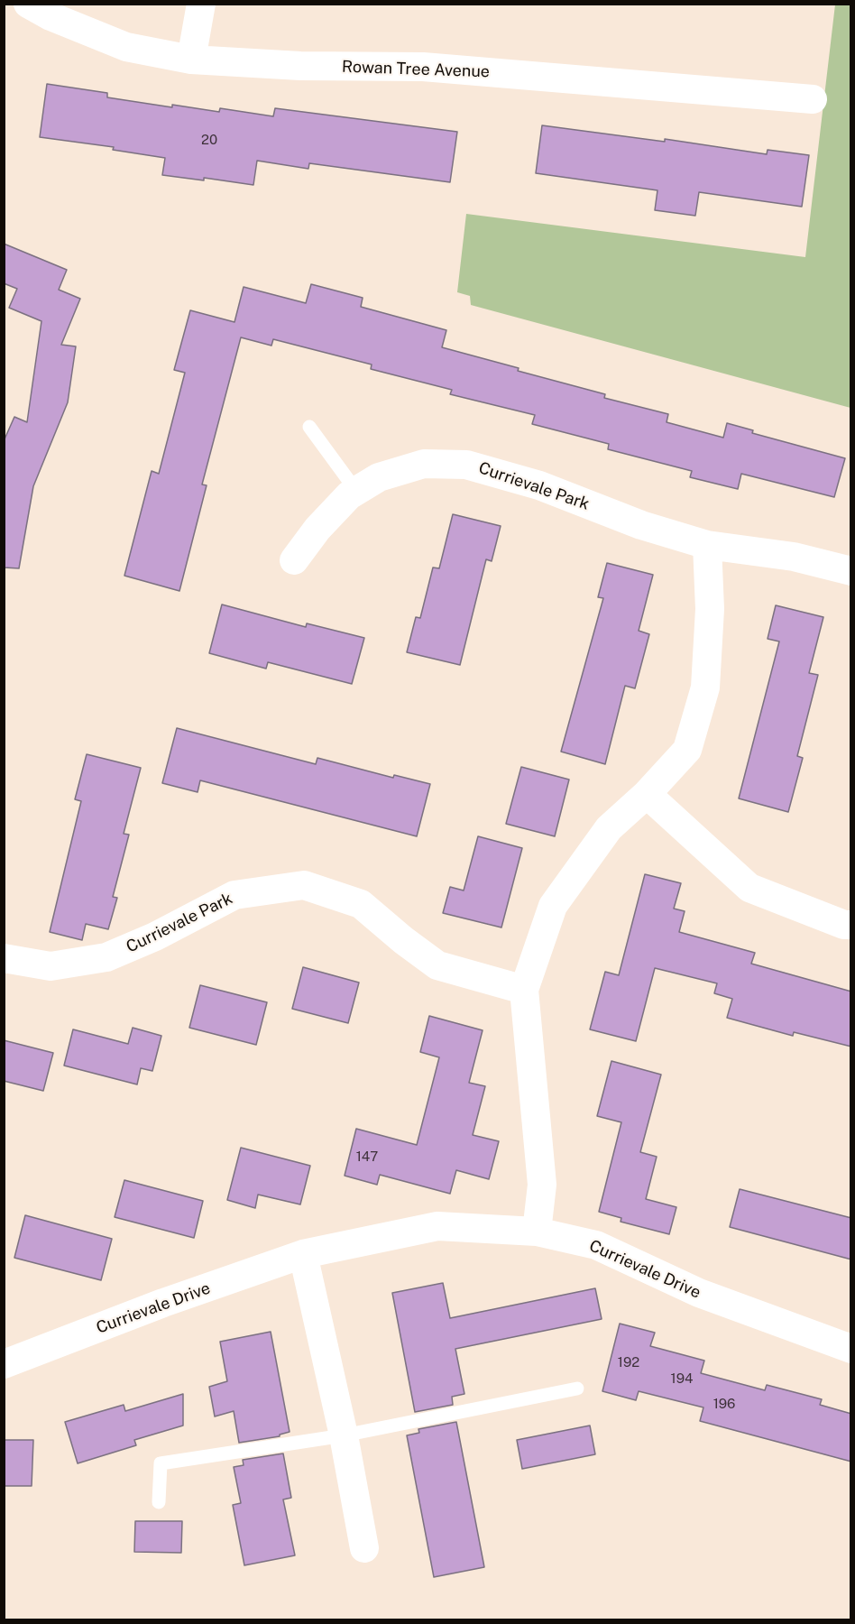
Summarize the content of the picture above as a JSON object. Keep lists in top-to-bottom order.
{
  "streets": {
    "street": ["Rowan Tree Avenue", "Currievale Park", "Currievale Drive"]
  },
  "house_numbers": [
    "20",
    "147",
    "192",
    "194",
    "196"
  ]
}
